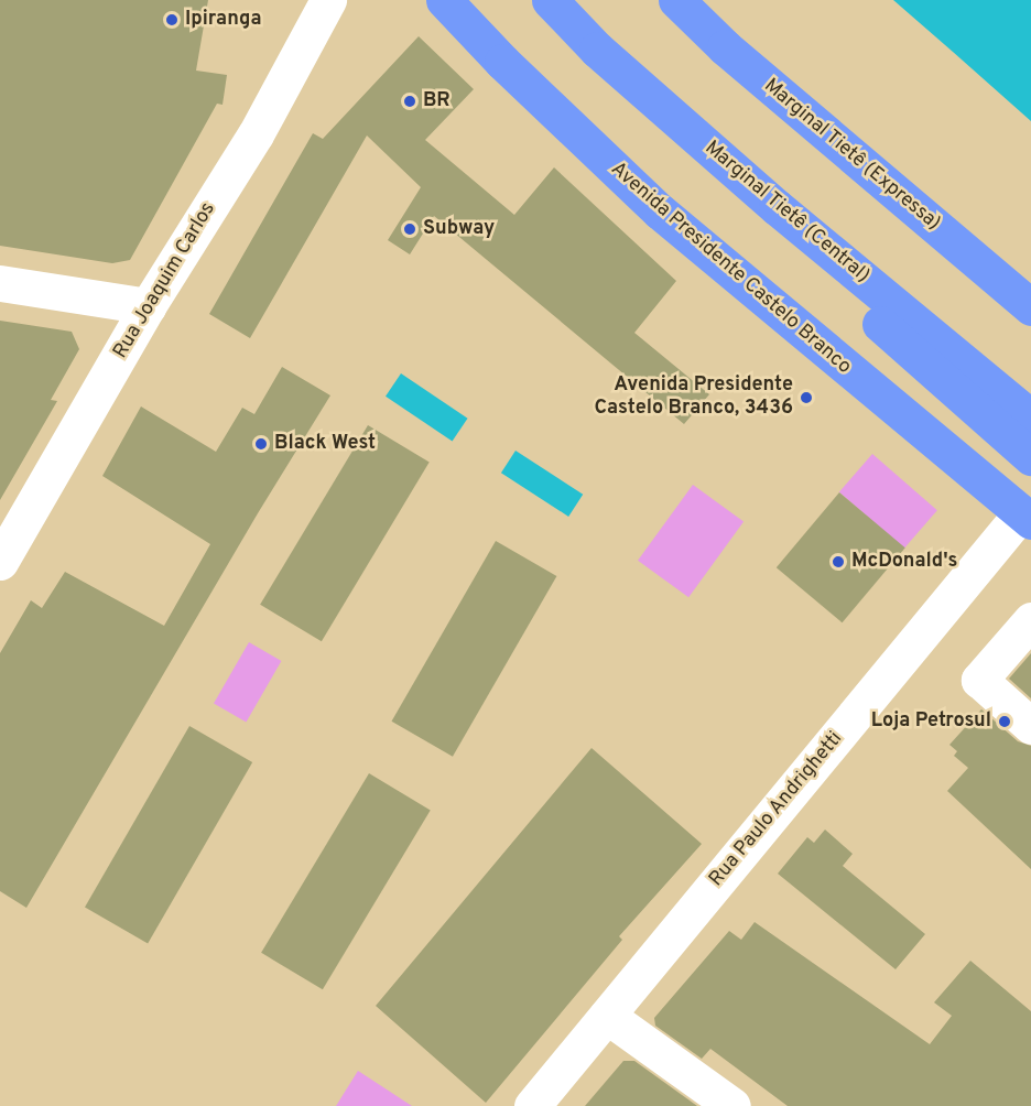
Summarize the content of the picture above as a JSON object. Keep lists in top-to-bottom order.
{
  "streets": {
    "highway": ["Marginal Tietê (Expressa)", "Marginal Tietê (Central)", "Avenida Presidente Castelo Branco"],
    "street": ["Rua Joaquim Carlos", "Rua Paulo Andrighetti"]
  },
  "crossings": [
    ["Avenida Presidente Castelo Branco", "Rua Paulo Andrighetti"]
  ],
  "places": [
    "Ipiranga",
    "BR",
    "Subway",
    "Avenida Presidente Castelo Branco, 3436",
    "Black West",
    "McDonald's",
    "Loja Petrosul"
  ]
}
